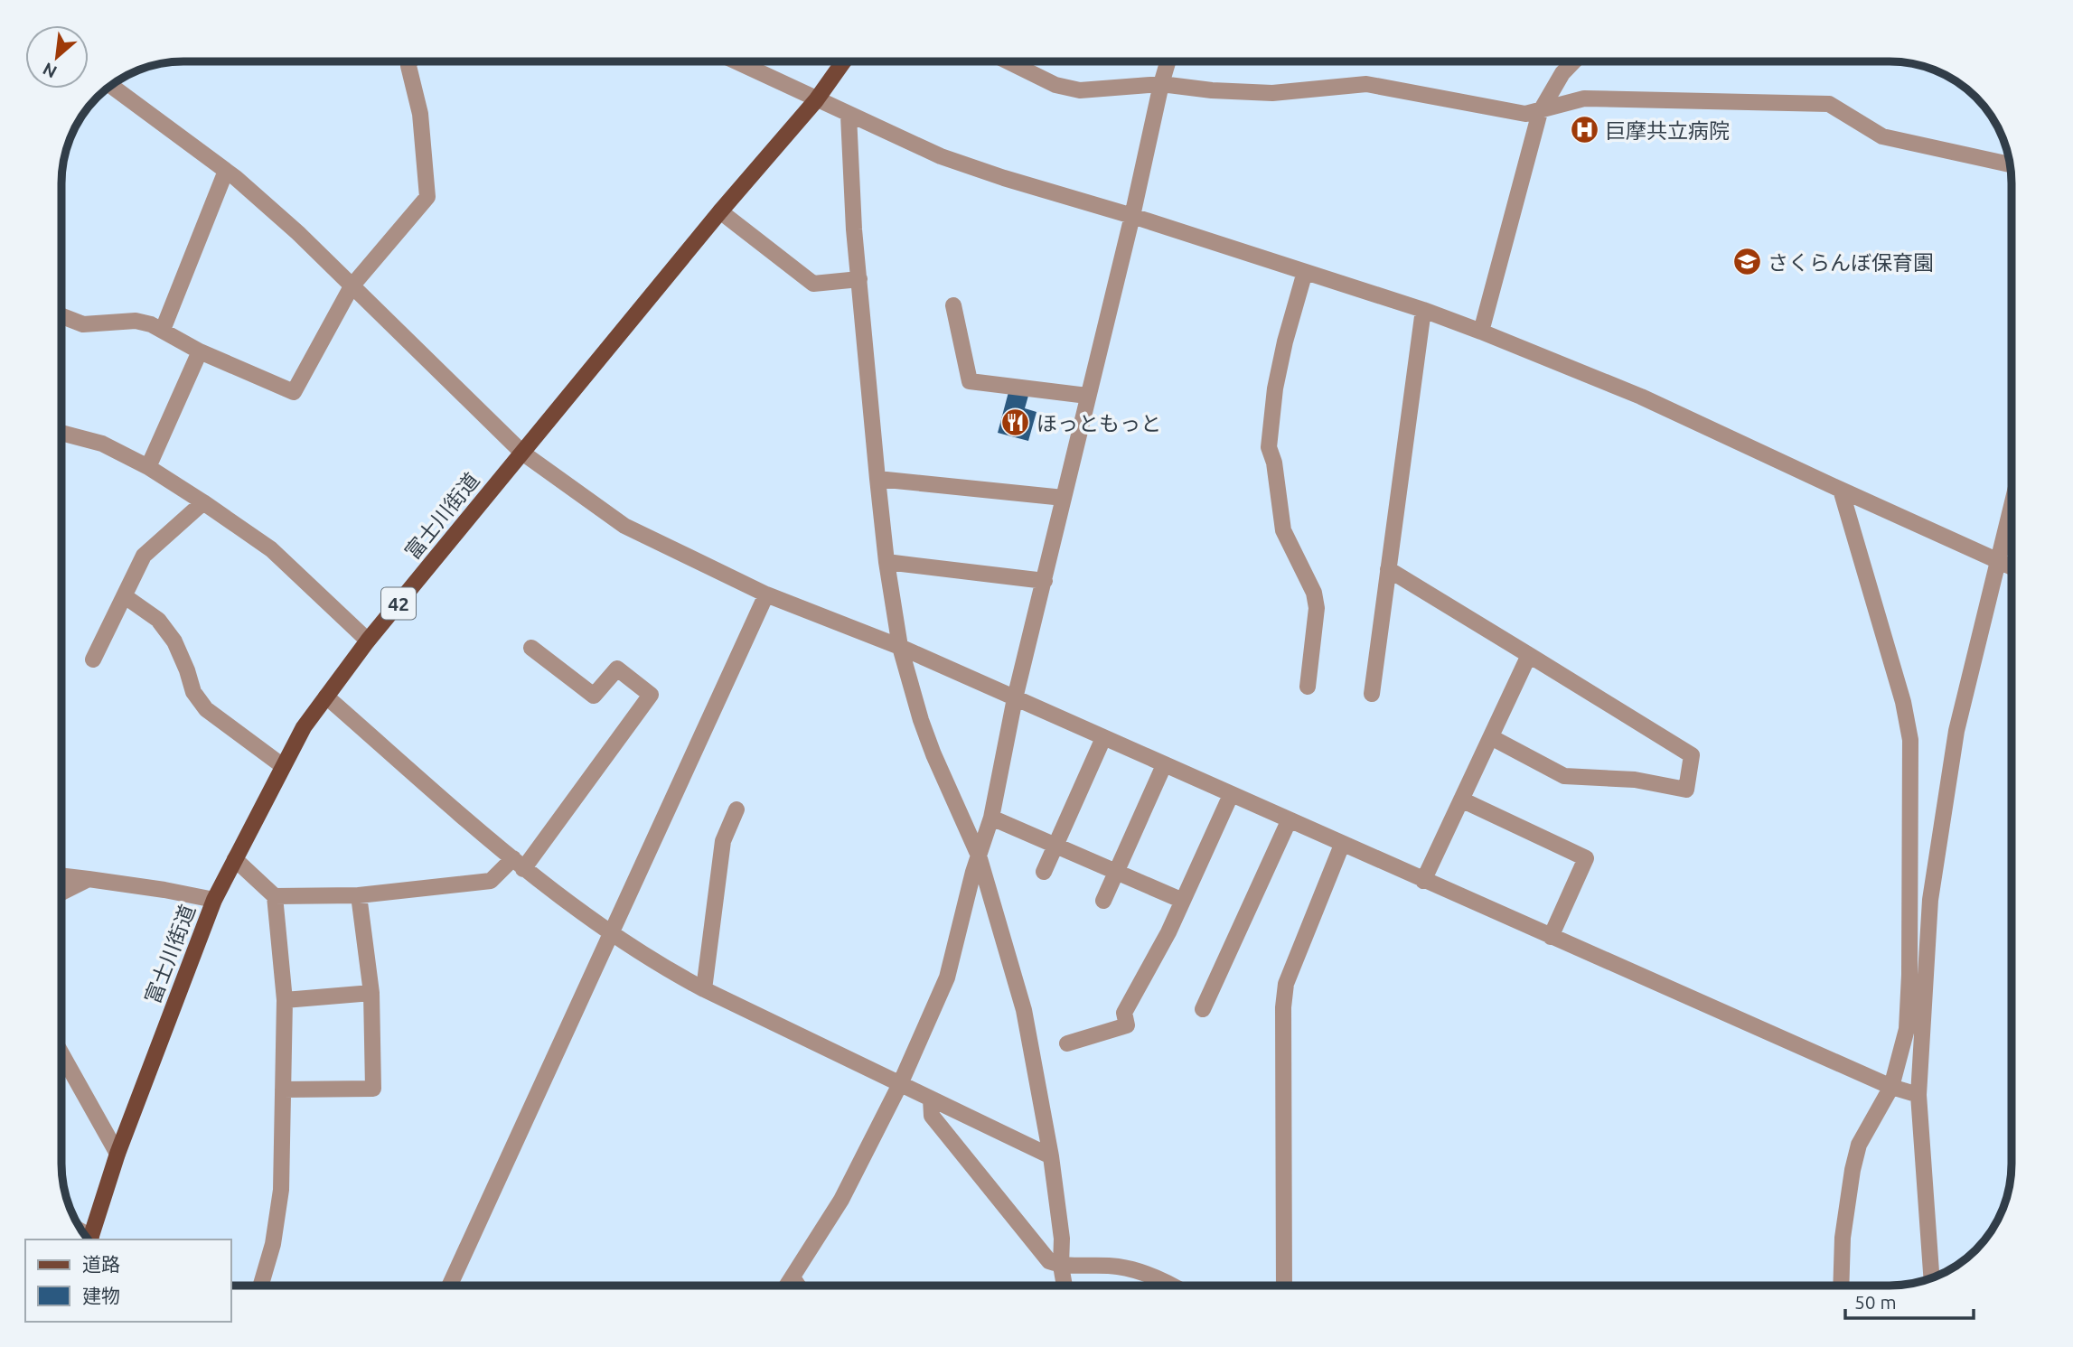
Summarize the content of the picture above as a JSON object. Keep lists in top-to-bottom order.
{
  "streets": {
    "main road": ["富士川街道", "42"]
  },
  "places": {
    "hospital": ["巨摩共立病院"],
    "school or university": ["さくらんぼ保育園"],
    "restaurant": ["ほっともっと"]
  },
  "legend": ["道路", "建物"],
  "scale_bar": "50 m",
  "north": "bottom left"
}
